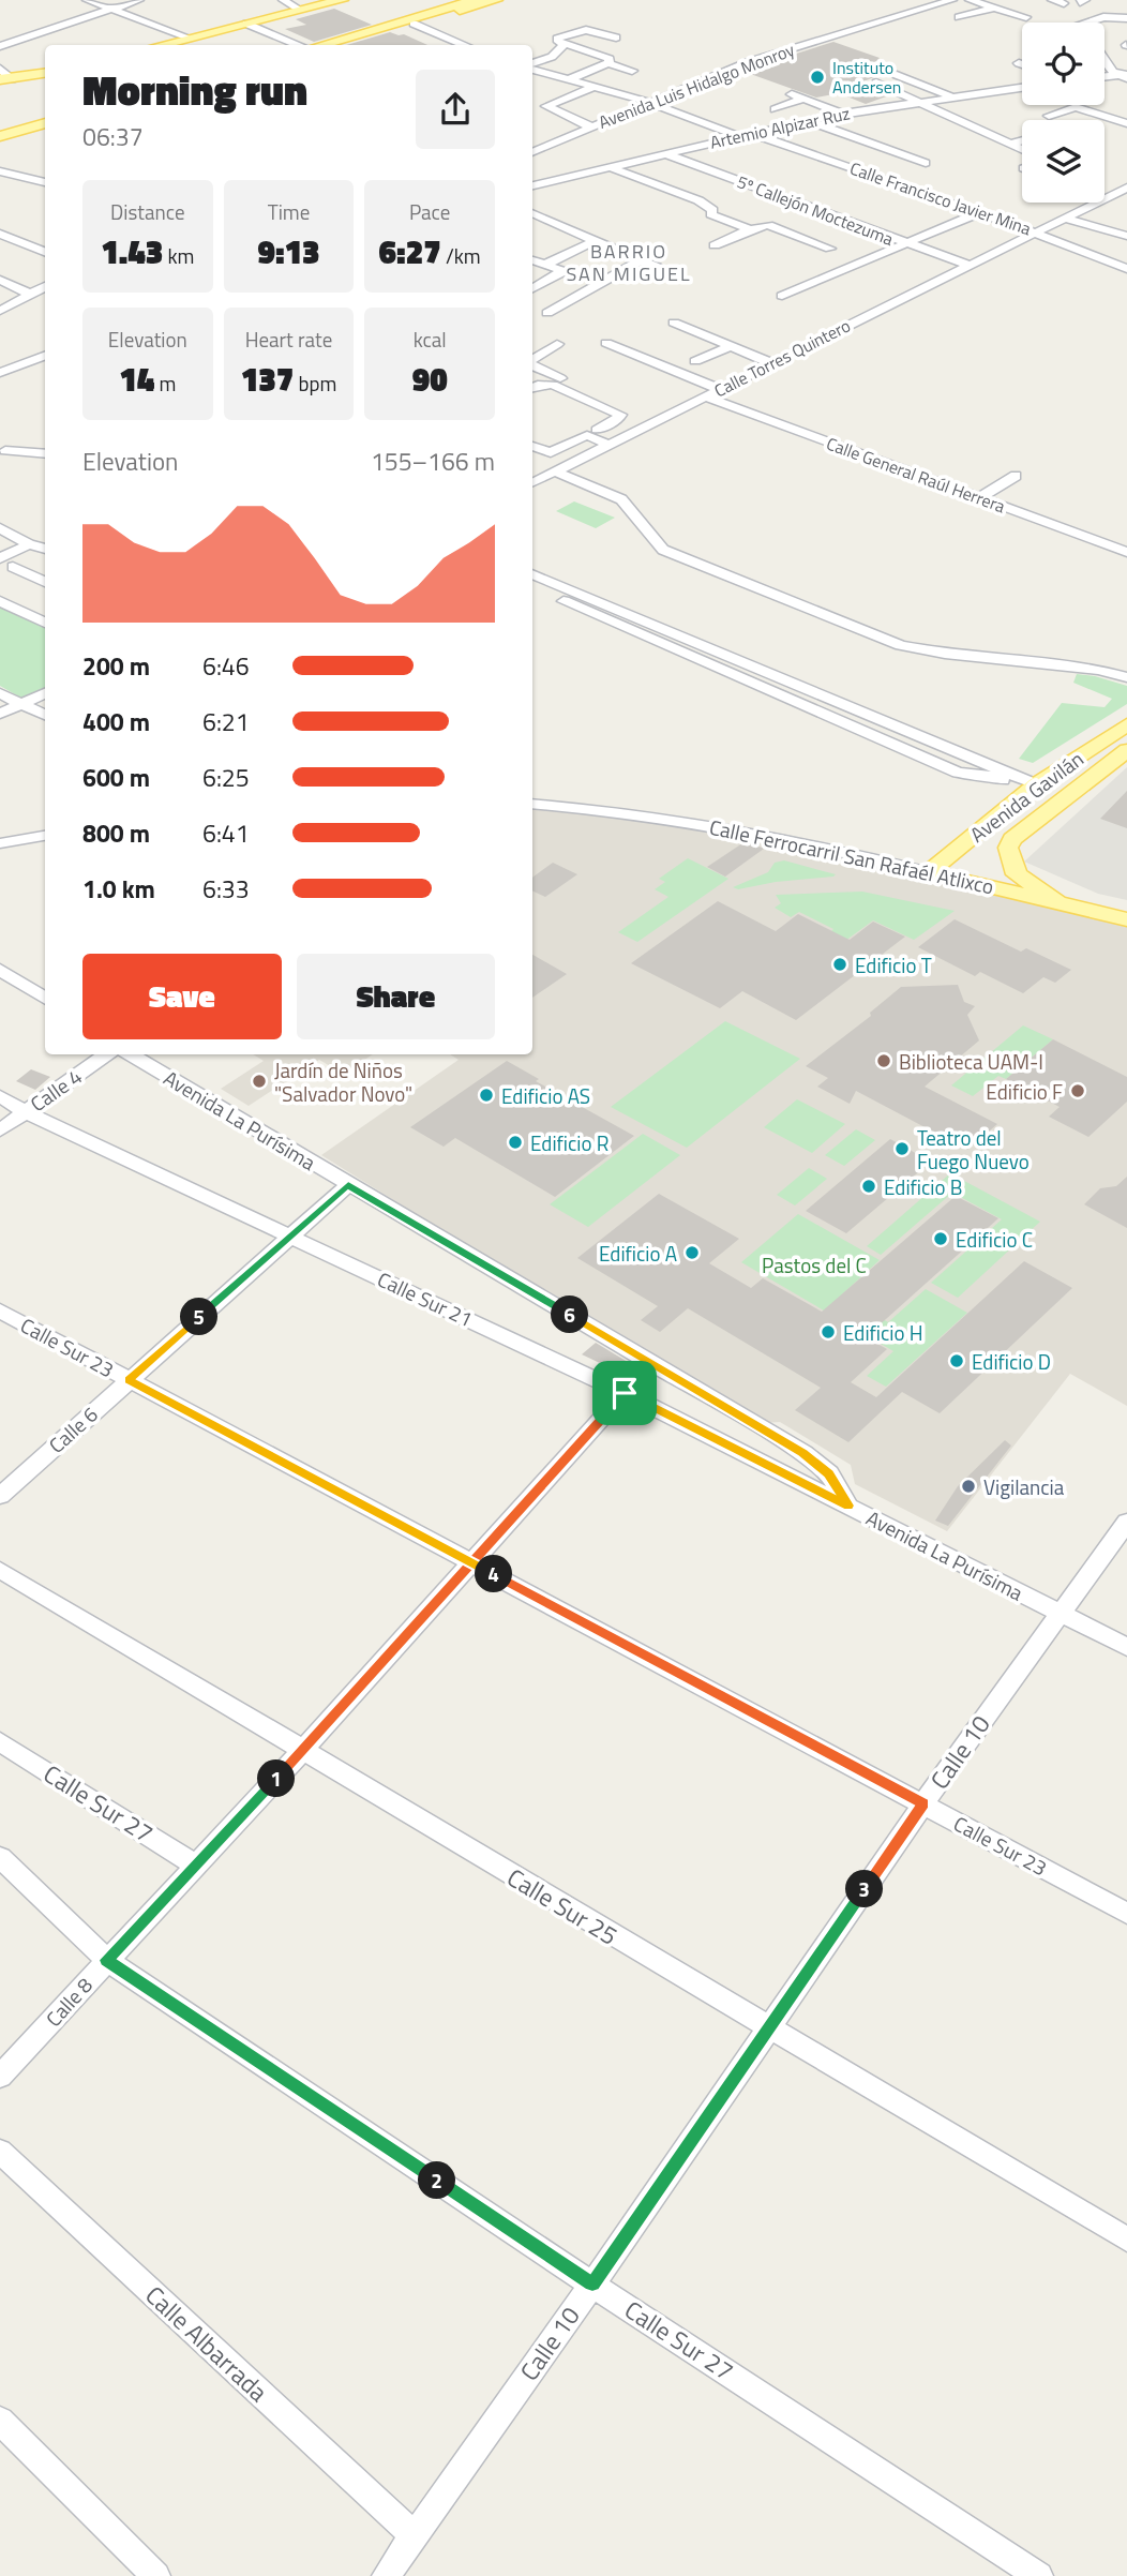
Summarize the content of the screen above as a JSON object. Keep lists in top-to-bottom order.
{
  "streets": {
    "main road": ["Avenida Gavilán", "Calle Ferrocarril San Rafaél Atlixco"],
    "street": [
      "Avenida Luis Hidalgo Monroy",
      "Artemio Alpizar Ruz",
      "Calle Francisco Javier Mina",
      "5º Callejón Moctezuma",
      "Calle Torres Quintero",
      "Calle General Raúl Herrera",
      "Calle 4",
      "Avenida La Purísima",
      "Calle Sur 21",
      "Calle Sur 23",
      "Calle 6",
      "Calle 10",
      "Calle Sur 27",
      "Calle Sur 25",
      "Calle 8",
      "Calle Albarrada"
    ]
  },
  "crossings": [
    ["Artemio Alpizar Ruz", "Calle Francisco Javier Mina"],
    ["Artemio Alpizar Ruz", "5º Callejón Moctezuma"],
    ["Calle Francisco Javier Mina", "Calle Torres Quintero"],
    ["5º Callejón Moctezuma", "Calle Torres Quintero"],
    ["Calle Torres Quintero", "Calle General Raúl Herrera"],
    ["Avenida Gavilán", "Calle Ferrocarril San Rafaél Atlixco"],
    ["Calle 4", "Calle Sur 21"],
    ["Avenida La Purísima", "Calle Sur 21"],
    ["Avenida La Purísima", "Calle 6"],
    ["Avenida La Purísima", "Calle 10"],
    ["Avenida La Purísima", "Calle 8"],
    ["Calle Sur 21", "Calle 6"],
    ["Calle Sur 21", "Calle 8"],
    ["Calle Sur 23", "Calle 6"],
    ["Calle Sur 23", "Calle 10"],
    ["Calle Sur 23", "Calle 8"],
    ["Calle 10", "Calle Sur 27"],
    ["Calle 10", "Calle Sur 25"],
    ["Calle 10", "Calle Albarrada"],
    ["Calle Sur 27", "Calle 8"],
    ["Calle Sur 25", "Calle 8"]
  ],
  "districts": ["BARRIO SAN MIGUEL"],
  "parks": ["Pastos del C"],
  "places": [
    "Instituto Andersen",
    "Edificio T",
    "Biblioteca UAM-I",
    "Jardín de Niños \"Salvador Novo\"",
    "Edificio F",
    "Edificio AS",
    "Edificio R",
    "Teatro del Fuego Nuevo",
    "Edificio B",
    "Edificio C",
    "Edificio A",
    "Edificio H",
    "Edificio D",
    "Vigilancia"
  ],
  "page": {
    "heading": ["Morning run", "06:37"],
    "stats": [
      ["Distance", "1.43 km"],
      ["Time", "9:13"],
      ["Pace", "6:27 /km"],
      ["Elevation", "14 m"],
      ["Heart rate", "137 bpm"],
      ["kcal", "90"]
    ],
    "chart": ["Elevation", "155–166 m"],
    "list": [
      {
        "name": "200 m",
        "note": "6:46"
      },
      {
        "name": "400 m",
        "note": "6:21"
      },
      {
        "name": "600 m",
        "note": "6:25"
      },
      {
        "name": "800 m",
        "note": "6:41"
      },
      {
        "name": "1.0 km",
        "note": "6:33"
      }
    ],
    "buttons": ["Save", "Share"],
    "pins": [
      "6",
      "5",
      "4",
      "1",
      "3",
      "2"
    ]
  }
}
